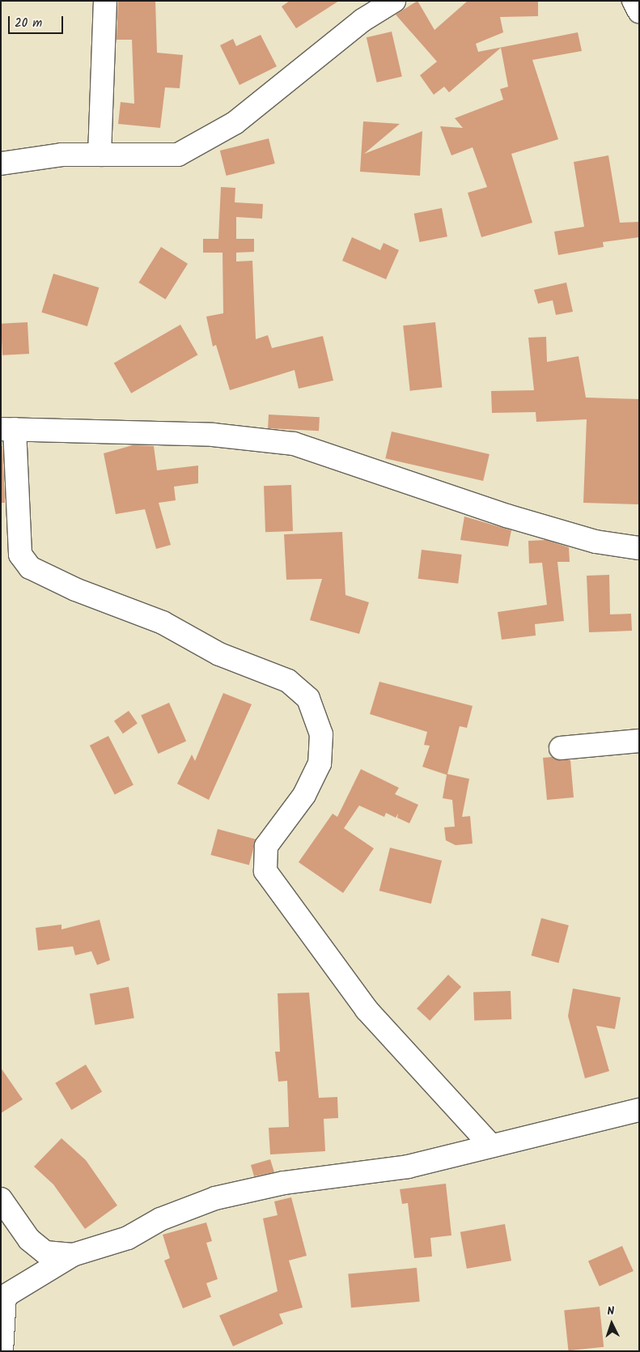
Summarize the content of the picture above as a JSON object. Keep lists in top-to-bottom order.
{
  "scale_bar": "20 m",
  "north": "top"
}
